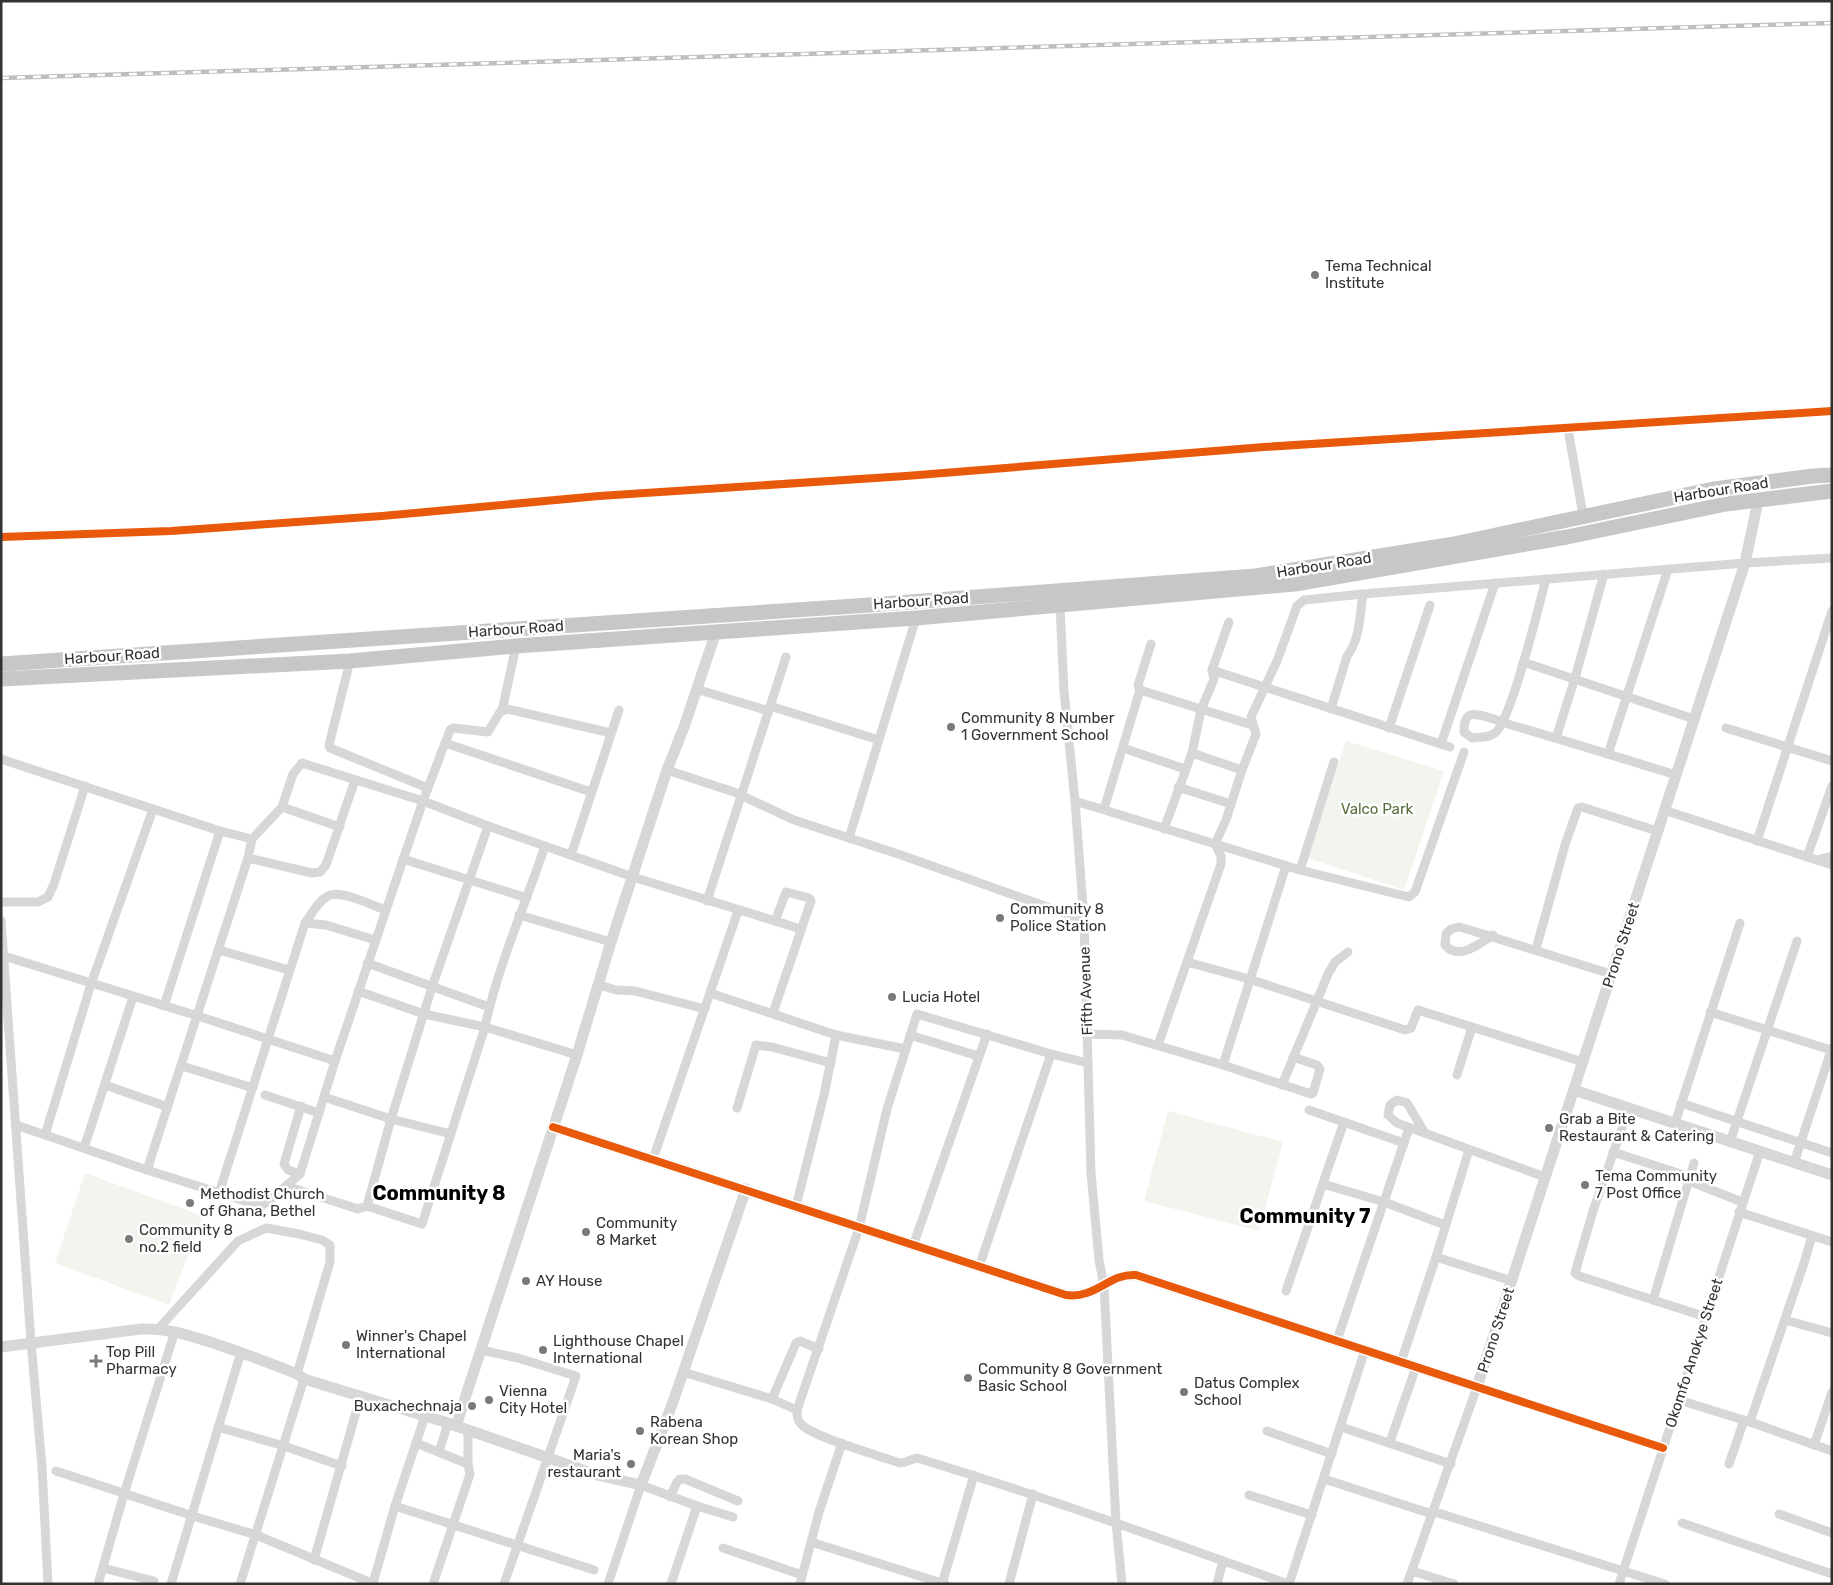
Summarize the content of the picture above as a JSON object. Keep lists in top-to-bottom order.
{
  "streets": {
    "highway": ["Harbour Road"],
    "street": ["Prono Street", "Fifth Avenue", "Okomfo Anokye Street"]
  },
  "crossings": [
    ["Harbour Road", "Prono Street"],
    ["Harbour Road", "Fifth Avenue"]
  ],
  "districts": ["Community 8", "Community 7"],
  "parks": ["Valco Park"],
  "places": {
    "other": [
      "Tema Technical Institute",
      "Community 8 Number 1 Government School",
      "Community 8 Police Station",
      "Lucia Hotel",
      "Grab a Bite Restaurant & Catering",
      "Tema Community 7 Post Office",
      "Methodist Church of Ghana, Bethel",
      "Community 8 Market",
      "Community 8 no.2 field",
      "AY House",
      "Winner's Chapel International",
      "Lighthouse Chapel International",
      "Community 8 Government Basic School",
      "Datus Complex School",
      "Vienna City Hotel",
      "Buxachechnaja",
      "Rabena Korean Shop",
      "Maria's restaurant"
    ],
    "health": ["Top Pill Pharmacy"]
  }
}
